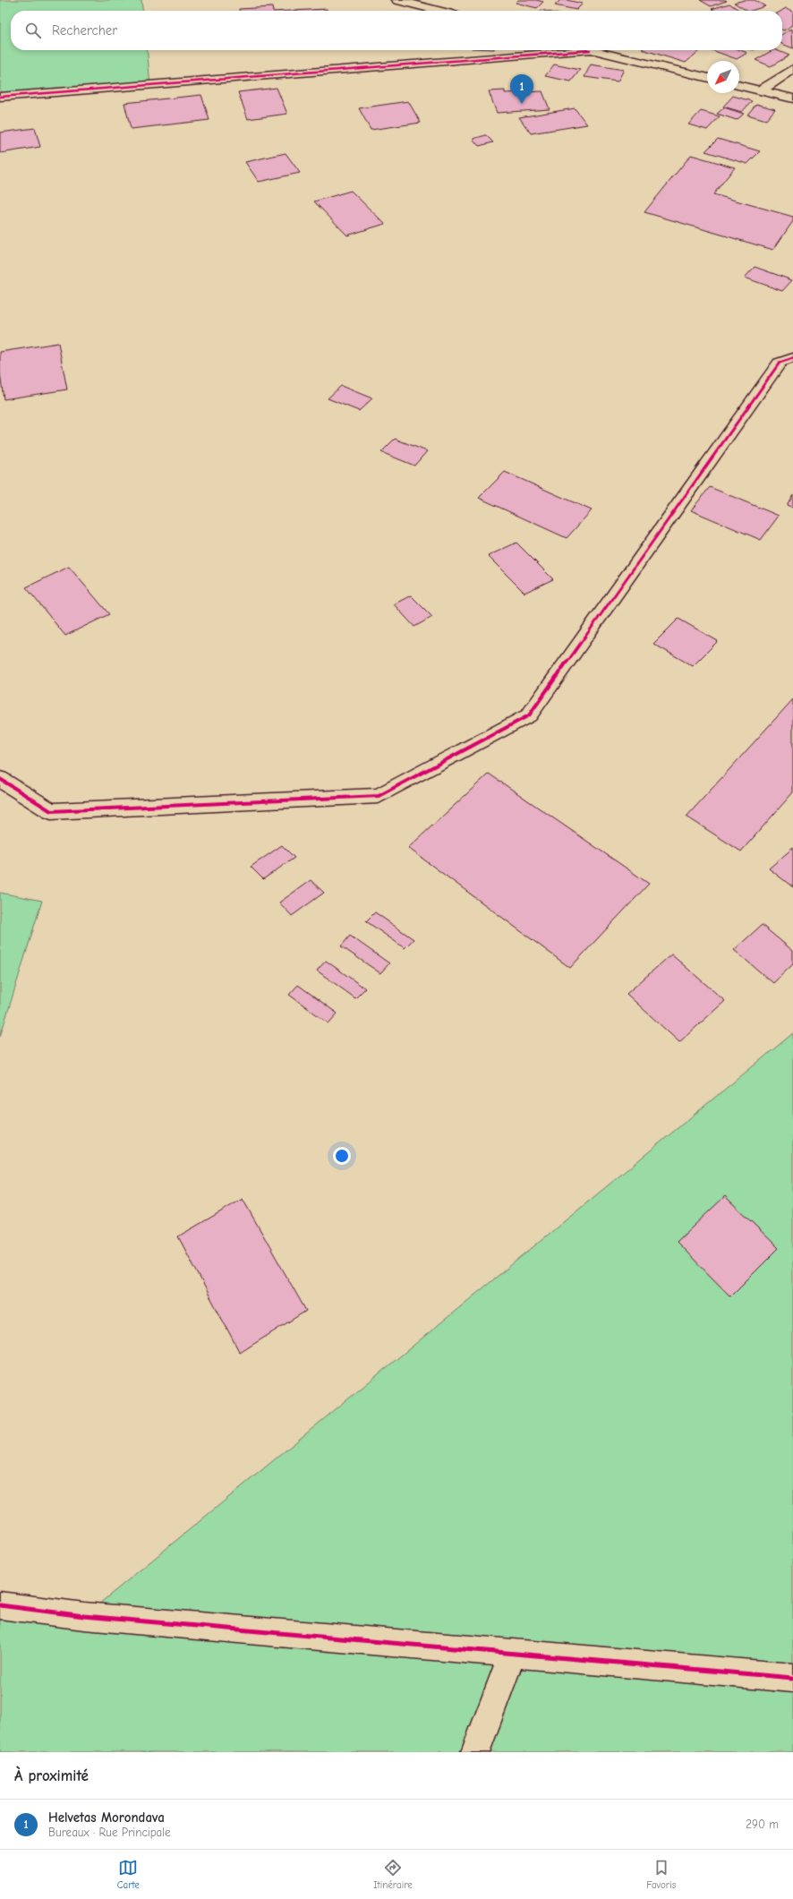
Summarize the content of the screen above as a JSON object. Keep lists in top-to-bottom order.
{
  "north": "bottom left",
  "page": {
    "search": "Rechercher",
    "pins": "1",
    "heading": "À proximité",
    "list": [
      {
        "mark": "1",
        "name": "Helvetas Morondava",
        "note": "Bureaux · Rue Principale",
        "value": "290 m"
      }
    ],
    "nav": ["Carte", "Itinéraire", "Favoris"]
  }
}
